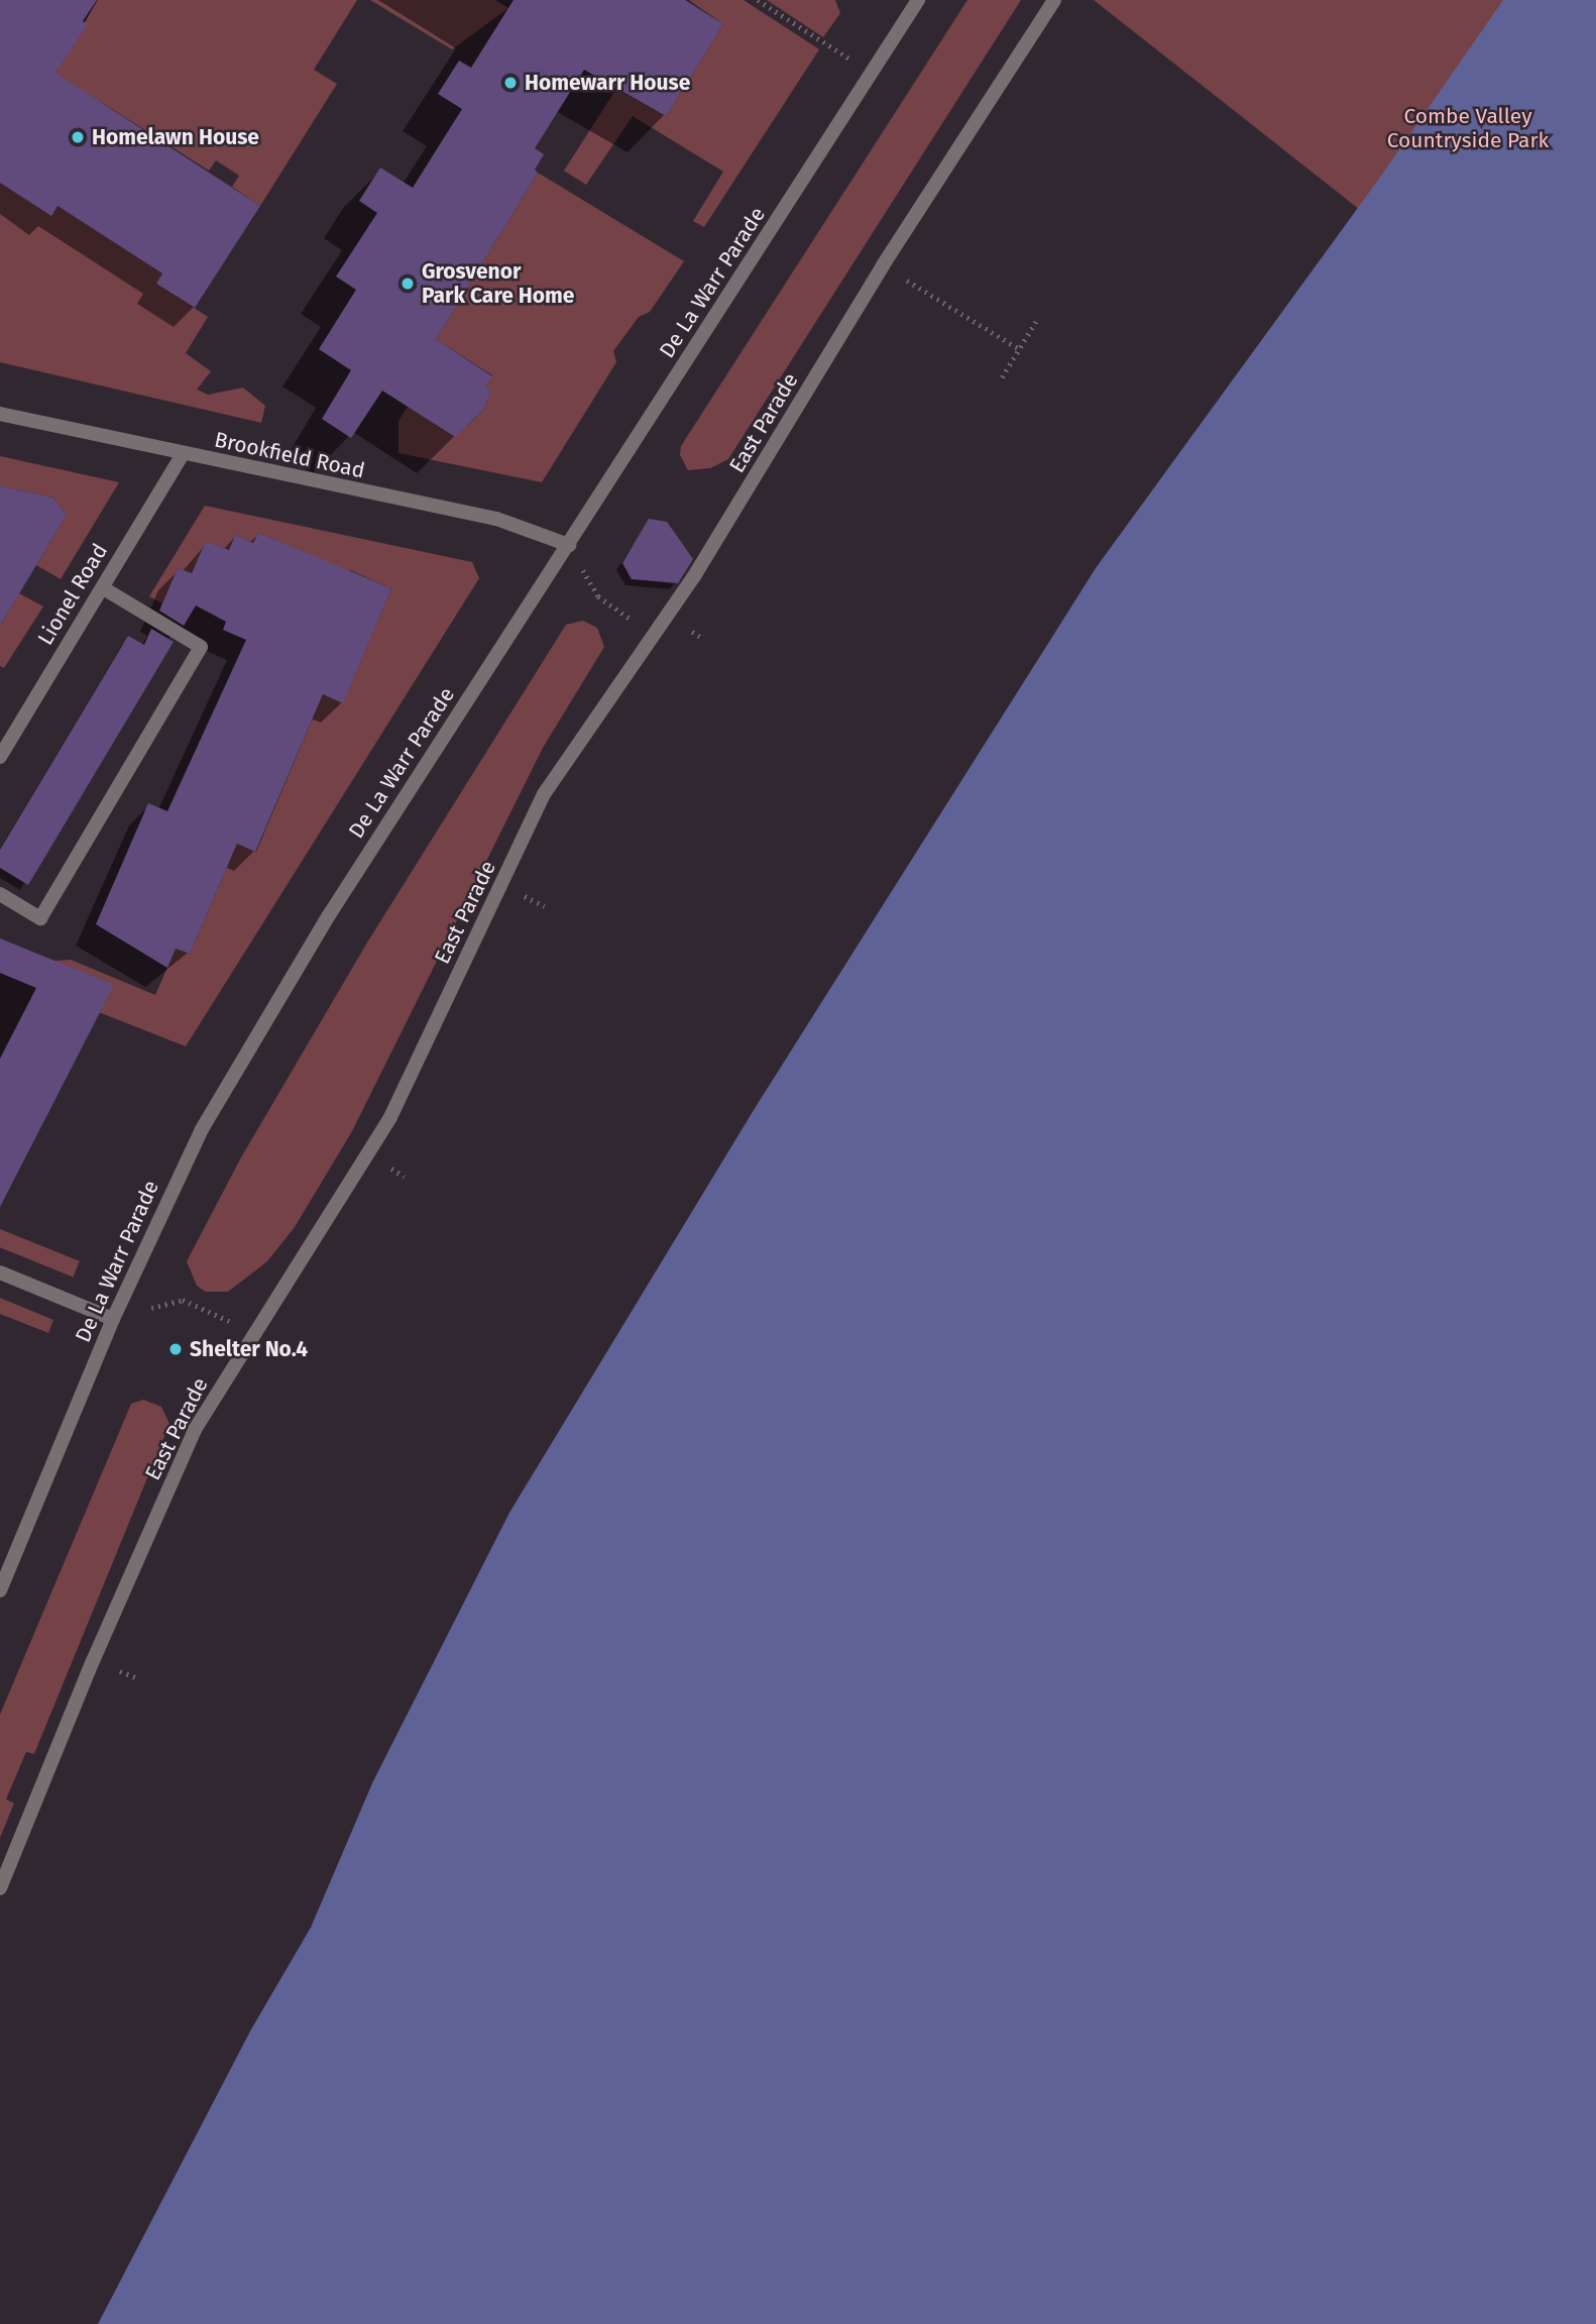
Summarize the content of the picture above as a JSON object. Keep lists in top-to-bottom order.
{
  "streets": {
    "street": [
      "De La Warr Parade",
      "East Parade",
      "Brookfield Road",
      "Lionel Road"
    ]
  },
  "crossings": [
    ["De La Warr Parade", "Brookfield Road"],
    ["Brookfield Road", "Lionel Road"]
  ],
  "parks": ["Combe Valley Countryside Park"],
  "places": [
    "Homewarr House",
    "Homelawn House",
    "Grosvenor Park Care Home",
    "Shelter No.4"
  ]
}
